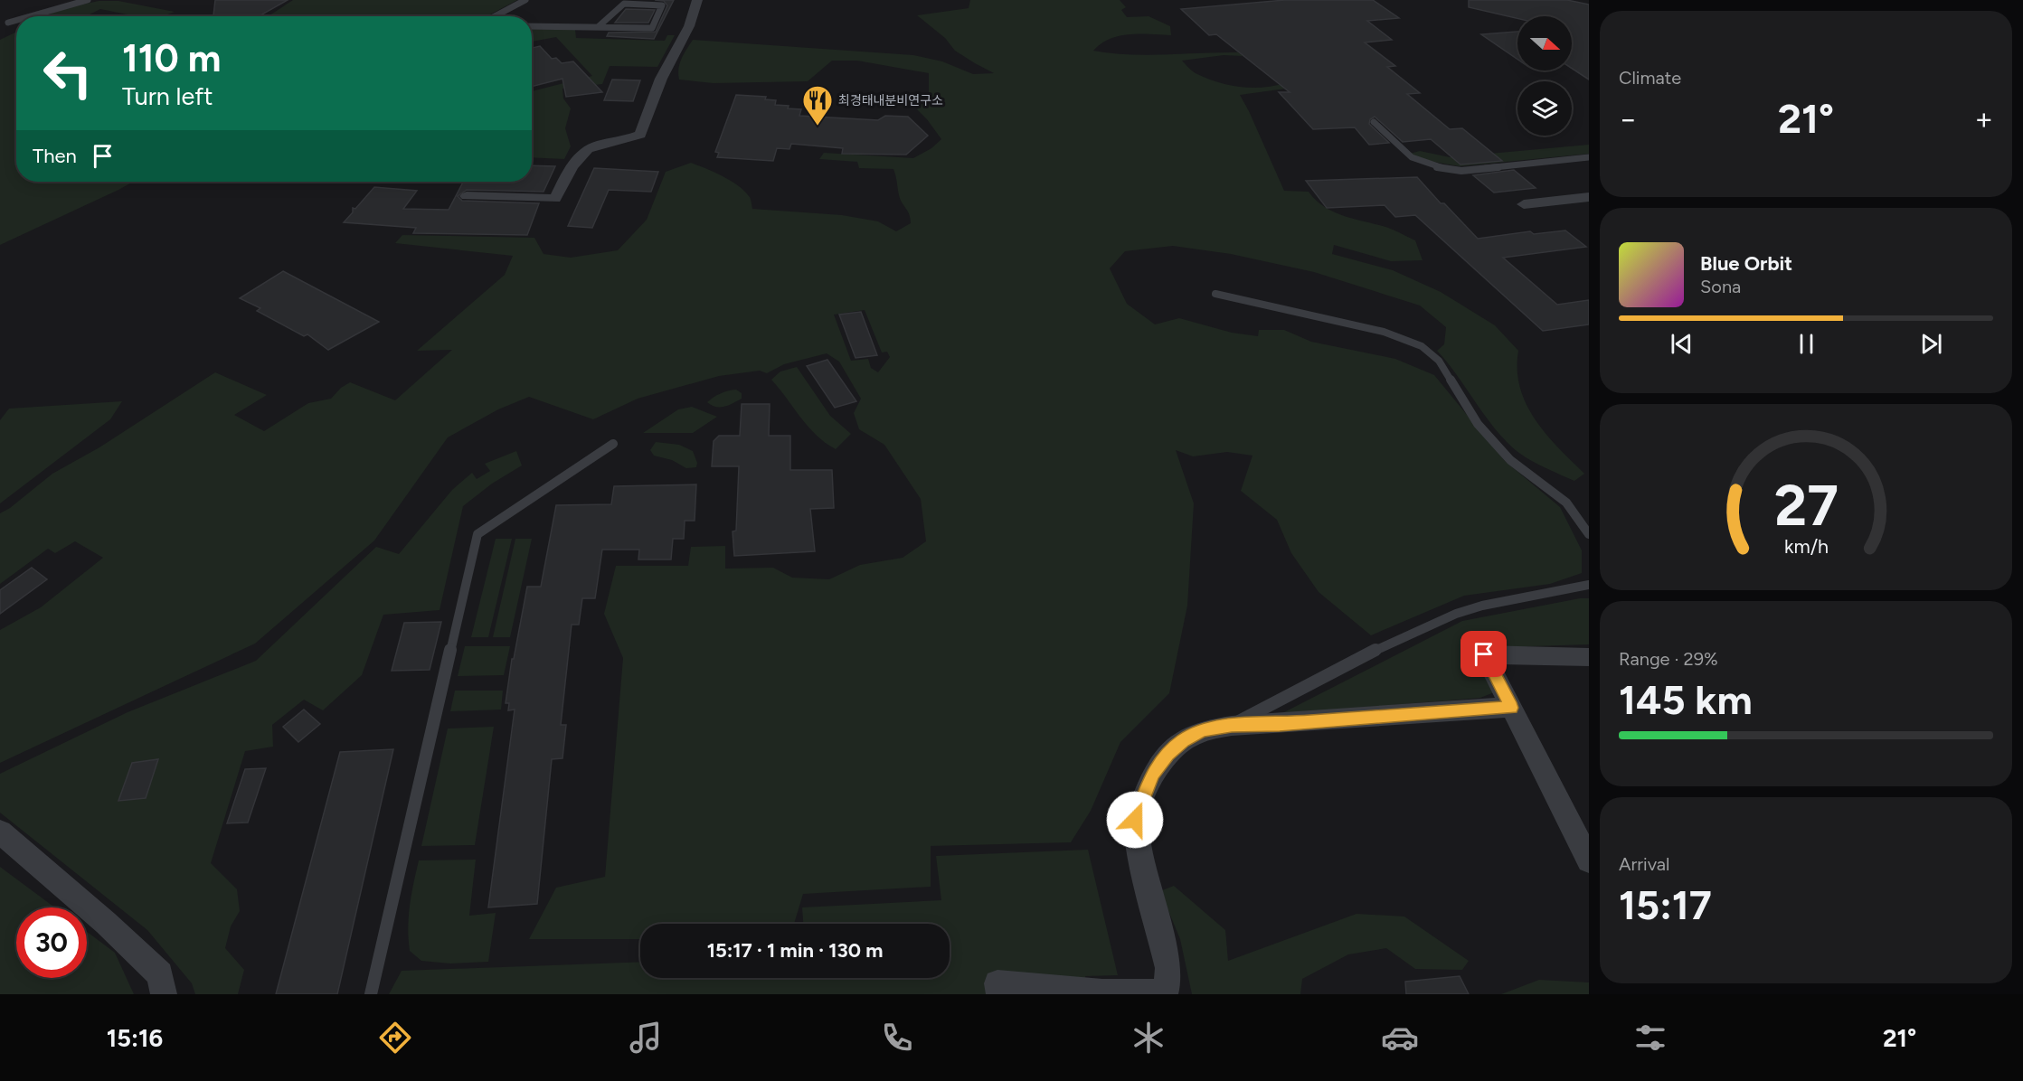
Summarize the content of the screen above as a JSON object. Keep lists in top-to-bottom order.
{
  "places": {
    "restaurant": ["최경태내분비연구소"]
  },
  "north": "right",
  "page": {
    "tile": [
      "Climate",
      ["Range · 29%", "145 km"],
      ["Arrival", "15:17"]
    ],
    "turn": ["110 m", "Turn left"],
    "heat": ["−", "21°", "+"],
    "then": "Then",
    "song": ["Blue Orbit", "Sona"],
    "limit": "30",
    "trip": "15:17 · 1 min · 130 m",
    "tabs": ["15:16", "21°"],
    "gauge": ["27", "km/h"]
  }
}
